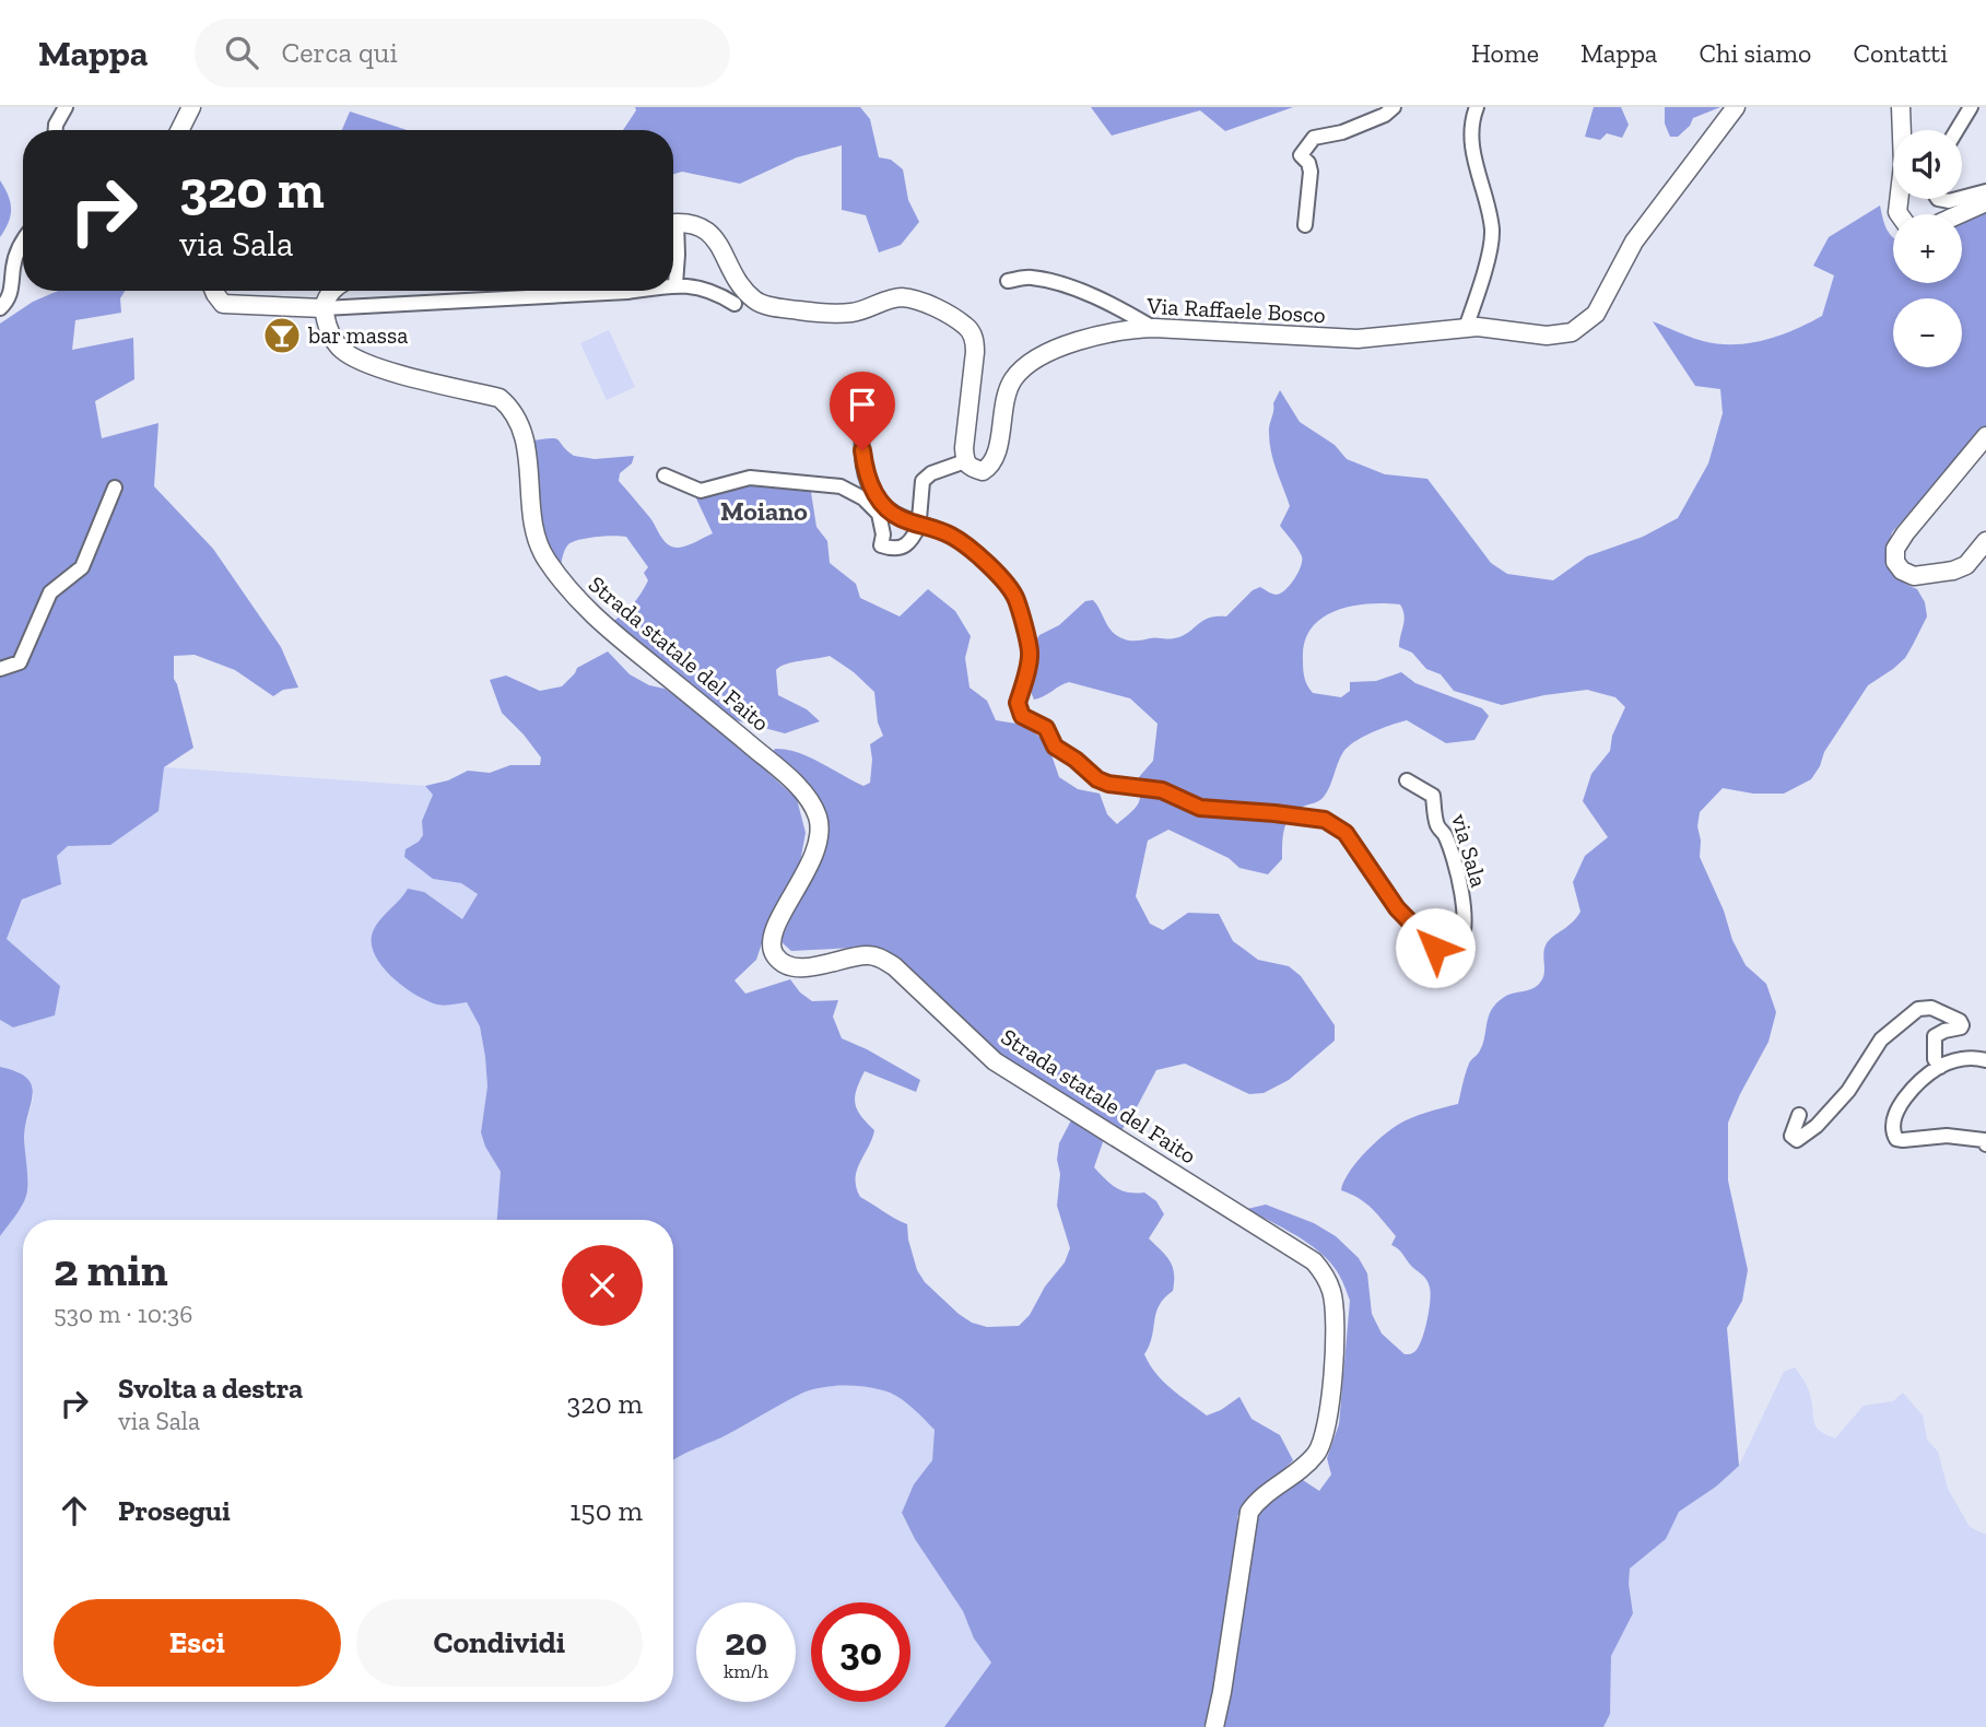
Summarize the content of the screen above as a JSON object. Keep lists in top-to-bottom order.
{
  "streets": {
    "street": ["Via Raffaele Bosco", "Strada statale del Faito", "via Sala"]
  },
  "districts": ["Moiano"],
  "places": {
    "bar": ["bar massa"]
  },
  "page": {
    "header": "Mappa",
    "search": "Cerca qui",
    "nav": [
      "Home",
      "Mappa",
      "Chi siamo",
      "Contatti"
    ],
    "map_buttons": ["+", "−"],
    "turn": ["320 m", "via Sala"],
    "heading": ["2 min", "530 m · 10:36"],
    "list": [
      {
        "name": "Svolta a destra",
        "note": "via Sala",
        "value": "320 m"
      },
      {
        "name": "Prosegui",
        "value": "150 m"
      }
    ],
    "buttons": ["Esci", "Condividi"],
    "speed": "20 km/h",
    "limit": "30"
  }
}
